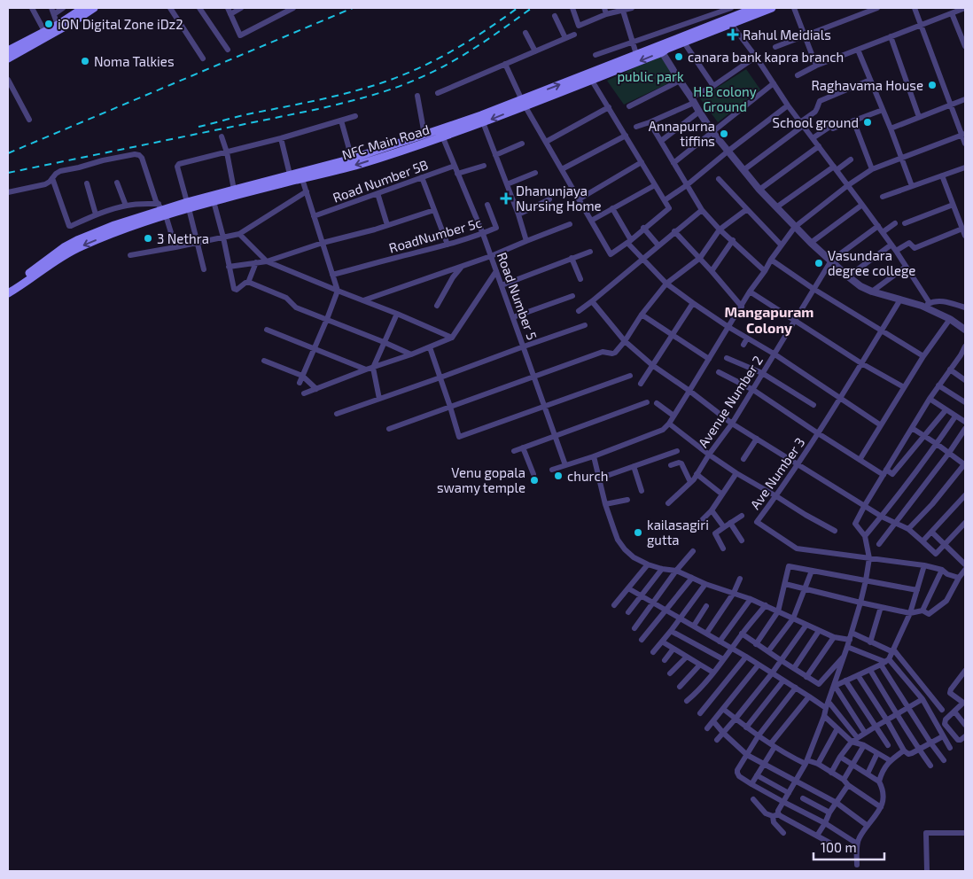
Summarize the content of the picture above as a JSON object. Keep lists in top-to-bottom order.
{
  "streets": {
    "main road": ["NFC Main Road"],
    "street": [
      "Road Number 5B",
      "RoadNumber 5c",
      "Road Number 5",
      "Avenue Number 2",
      "Ave Number 3"
    ]
  },
  "crossings": [
    ["NFC Main Road", "Road Number 5"],
    ["Road Number 5B", "Road Number 5"],
    ["RoadNumber 5c", "Road Number 5"]
  ],
  "districts": ["Mangapuram Colony"],
  "parks": ["public park", "H.B colony Ground"],
  "places": {
    "other": [
      "iON Digital Zone iDz2",
      "canara bank kapra branch",
      "Noma Talkies",
      "Raghavama House",
      "School ground",
      "Annapurna tiffins",
      "3 Nethra",
      "Vasundara degree college",
      "church",
      "Venu gopala swamy temple",
      "kailasagiri gutta"
    ],
    "health": ["Rahul Meidials", "Dhanunjaya Nursing Home"]
  },
  "scale_bar": "100 m"
}
